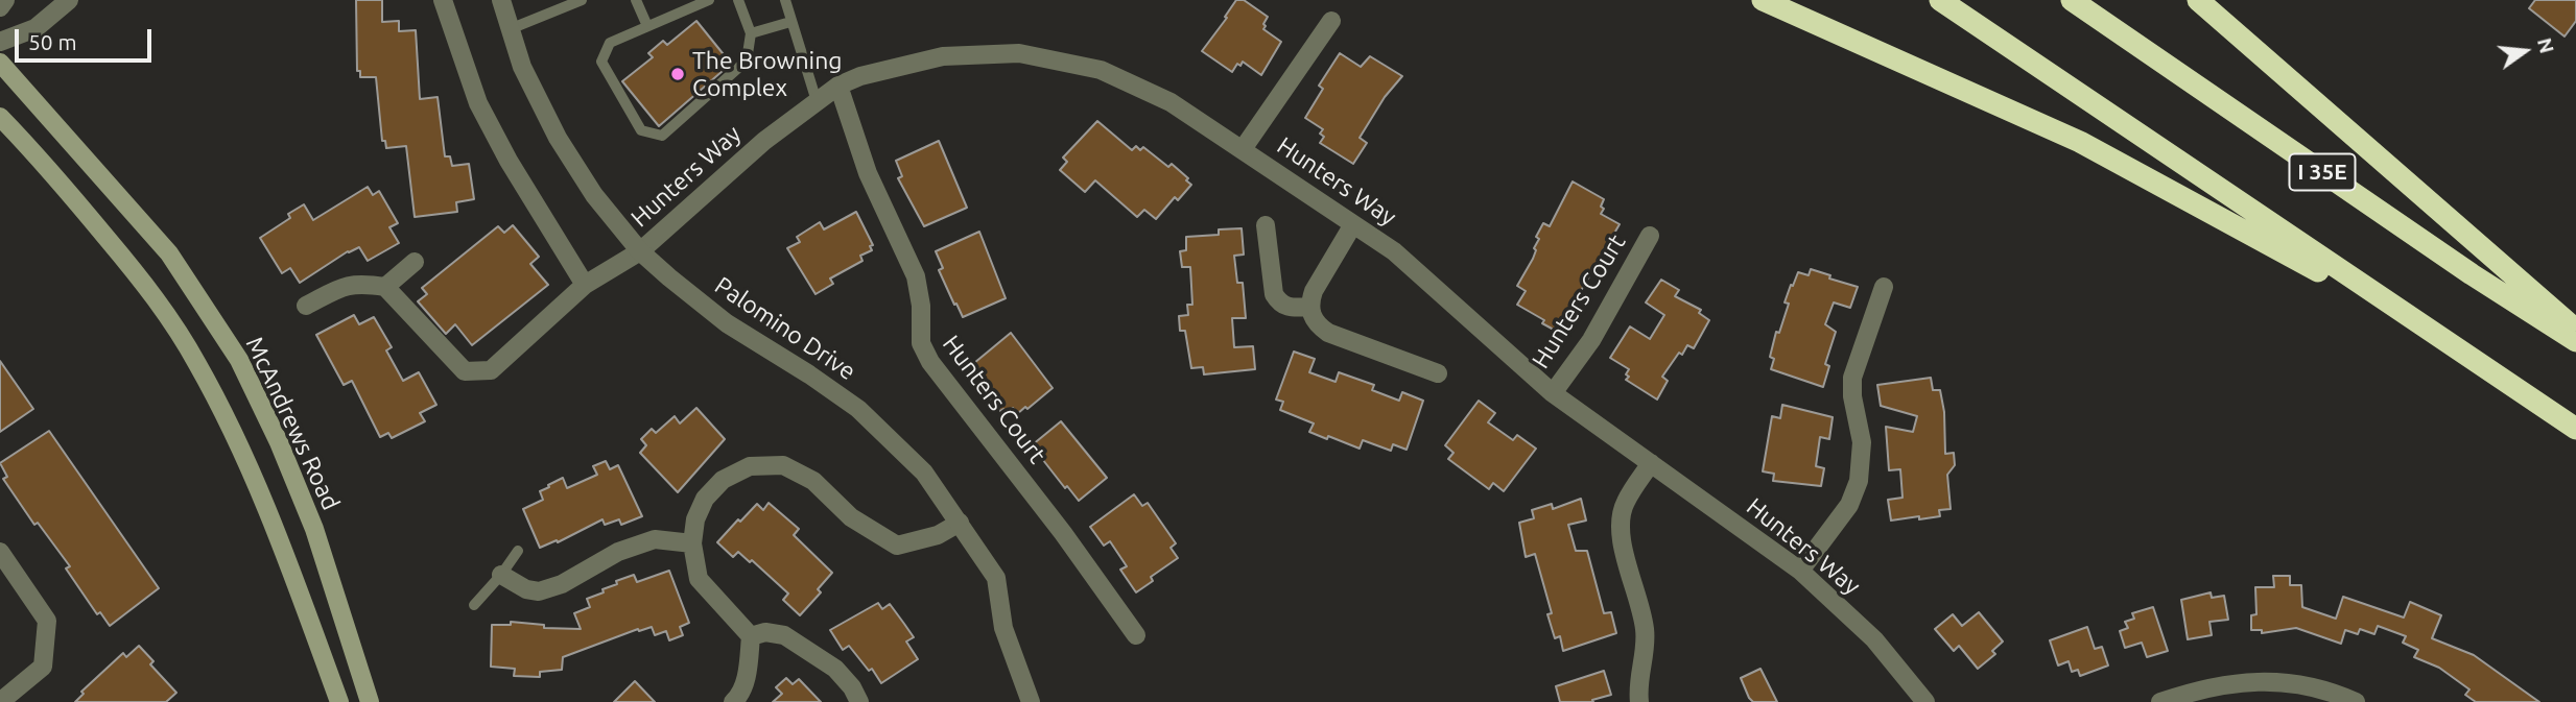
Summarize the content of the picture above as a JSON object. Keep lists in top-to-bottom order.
{
  "streets": {
    "highway": ["I 35E"],
    "main road": ["McAndrews Road"],
    "street": ["Hunters Way", "Hunters Court", "Palomino Drive"]
  },
  "crossings": [
    ["Hunters Way", "Hunters Court"],
    ["Hunters Way", "Palomino Drive"]
  ],
  "places": ["The Browning Complex"],
  "scale_bar": "50 m",
  "north": "right"
}
